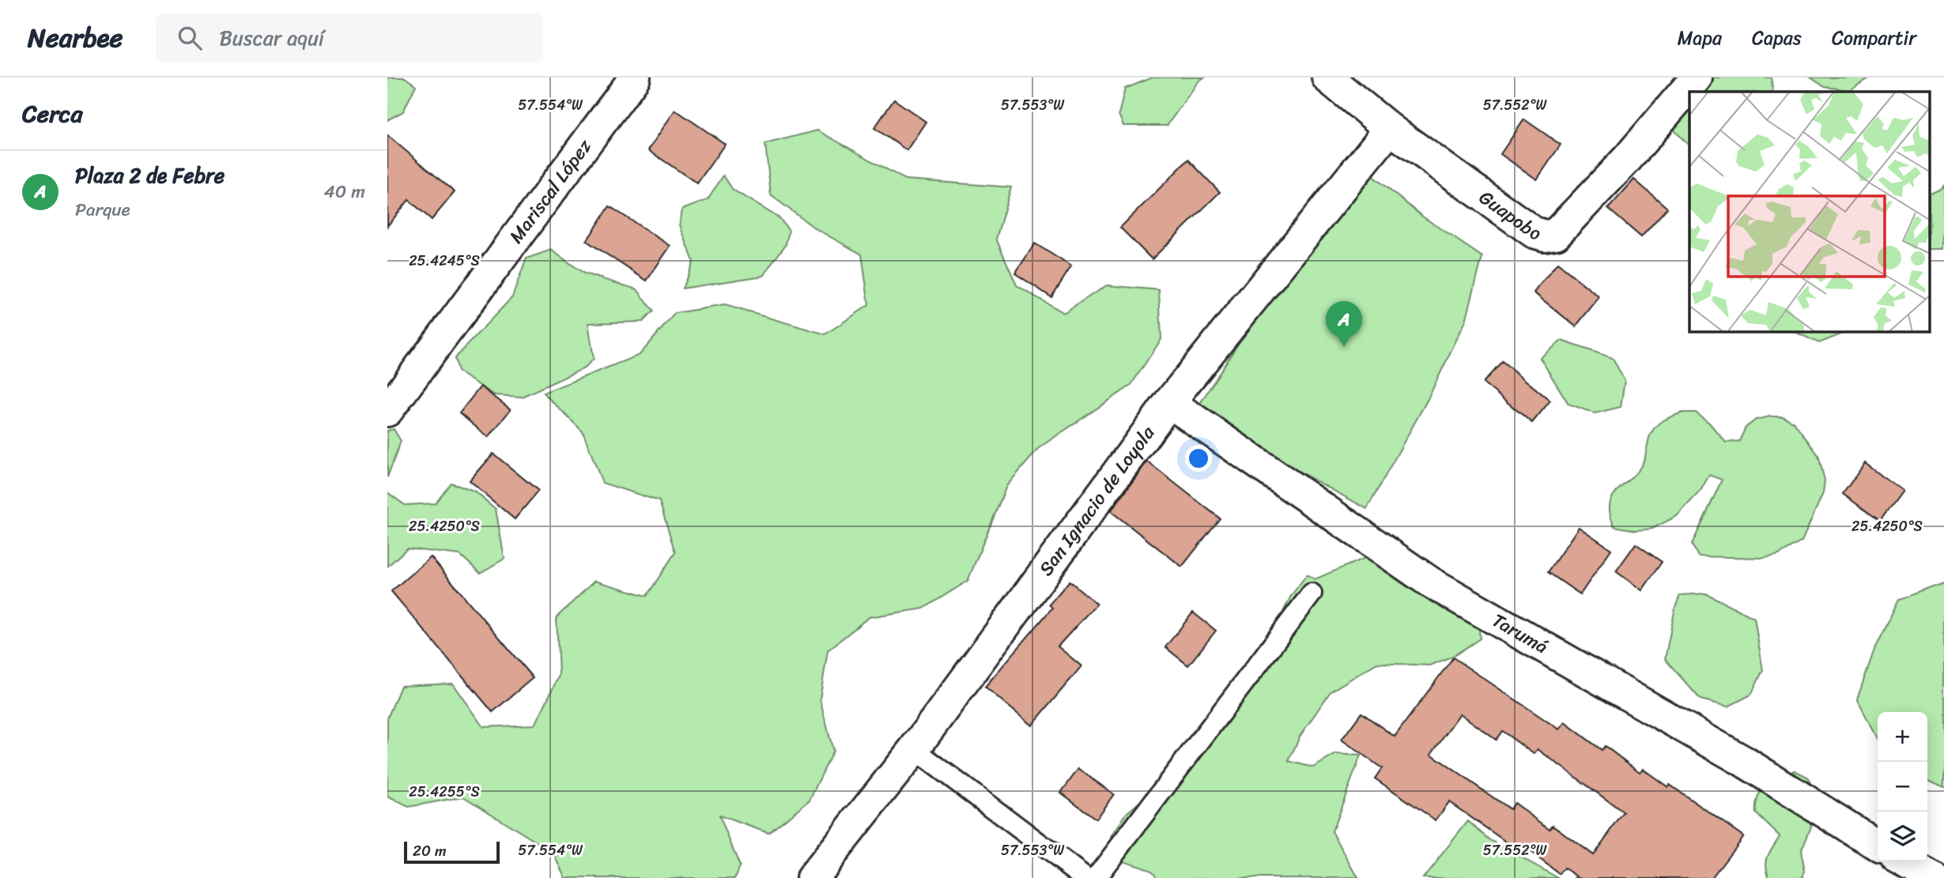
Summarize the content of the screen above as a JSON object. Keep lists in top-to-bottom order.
{
  "streets": {
    "street": [
      "Mariscal López",
      "Guapobo",
      "San Ignacio de Loyola",
      "Tarumá"
    ]
  },
  "crossings": [
    ["Guapobo", "San Ignacio de Loyola"],
    ["San Ignacio de Loyola", "Tarumá"]
  ],
  "scale_bar": "20 m",
  "page": {
    "header": "Nearbee",
    "search": "Buscar aquí",
    "nav": ["Mapa", "Capas", "Compartir"],
    "heading": "Cerca",
    "list": [
      {
        "mark": "A",
        "name": "Plaza 2 de Febre",
        "note": "Parque",
        "value": "40 m"
      }
    ],
    "pins": "A",
    "map_buttons": ["+", "−"],
    "scale": "20 m"
  },
  "coordinates": [
    "57.554°W",
    "57.553°W",
    "57.552°W",
    "25.4245°S",
    "25.4250°S",
    "25.4255°S"
  ]
}
